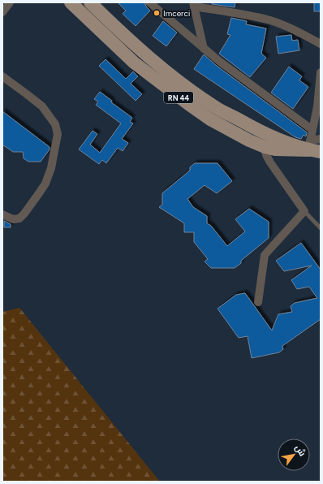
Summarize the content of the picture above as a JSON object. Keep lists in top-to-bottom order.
{
  "streets": {
    "main road": ["RN 44"]
  },
  "places": ["Imcerci"],
  "north": "top right"
}
